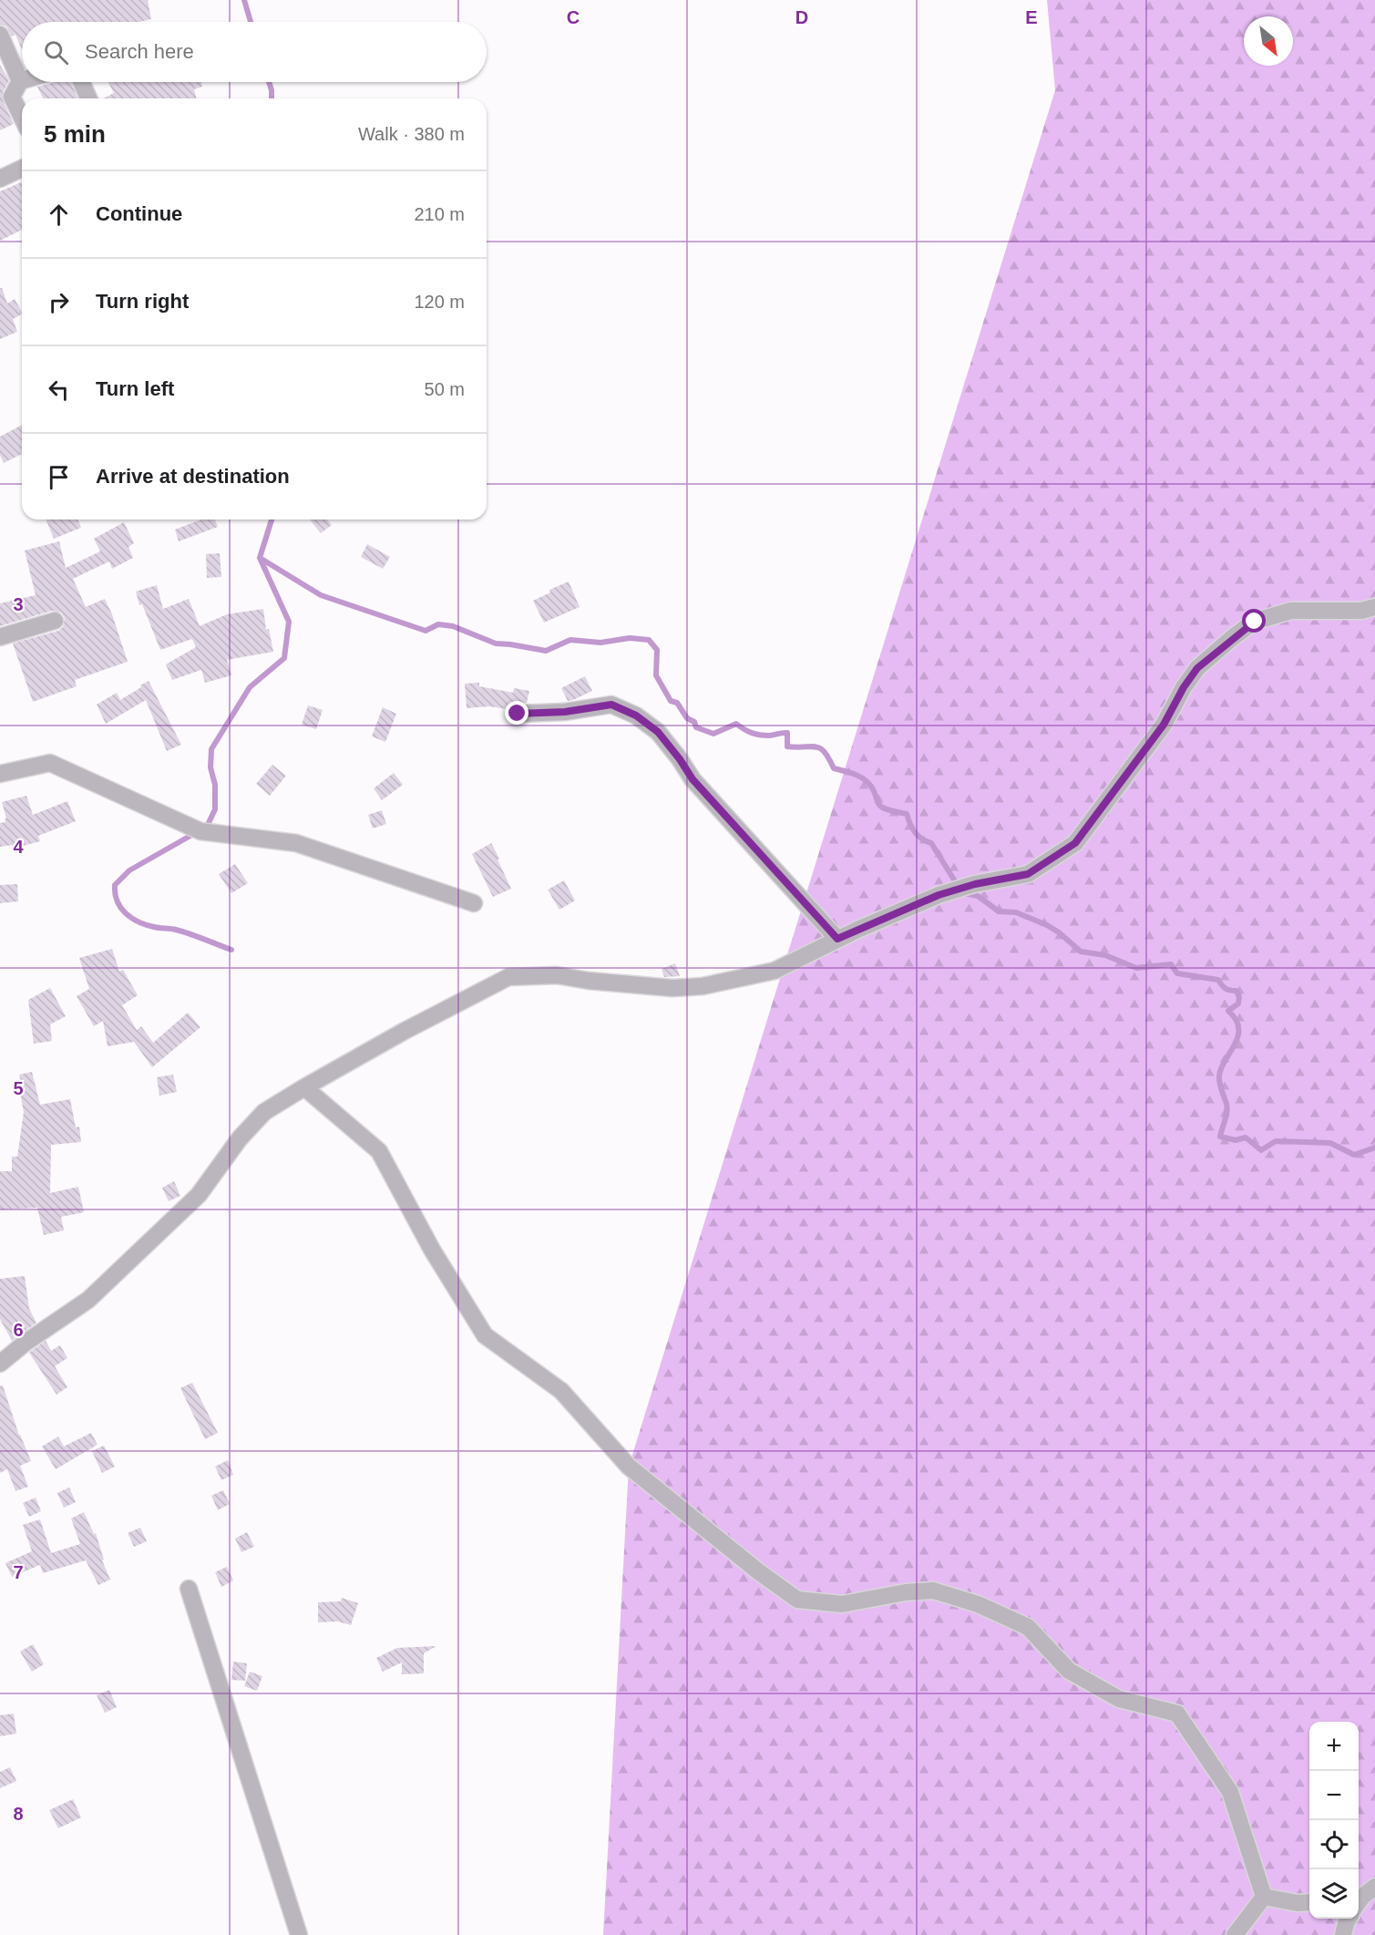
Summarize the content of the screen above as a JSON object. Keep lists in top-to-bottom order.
{
  "north": "bottom right",
  "page": {
    "search": "Search here",
    "heading": ["5 min", "Walk · 380 m"],
    "list": [
      ["Continue", "210 m"],
      ["Turn right", "120 m"],
      ["Turn left", "50 m"],
      "Arrive at destination"
    ],
    "map_buttons": ["+", "−"]
  },
  "grid": {
    "columns": ["C", "D", "E"],
    "rows": [
      "3",
      "4",
      "5",
      "6",
      "7",
      "8"
    ]
  }
}
